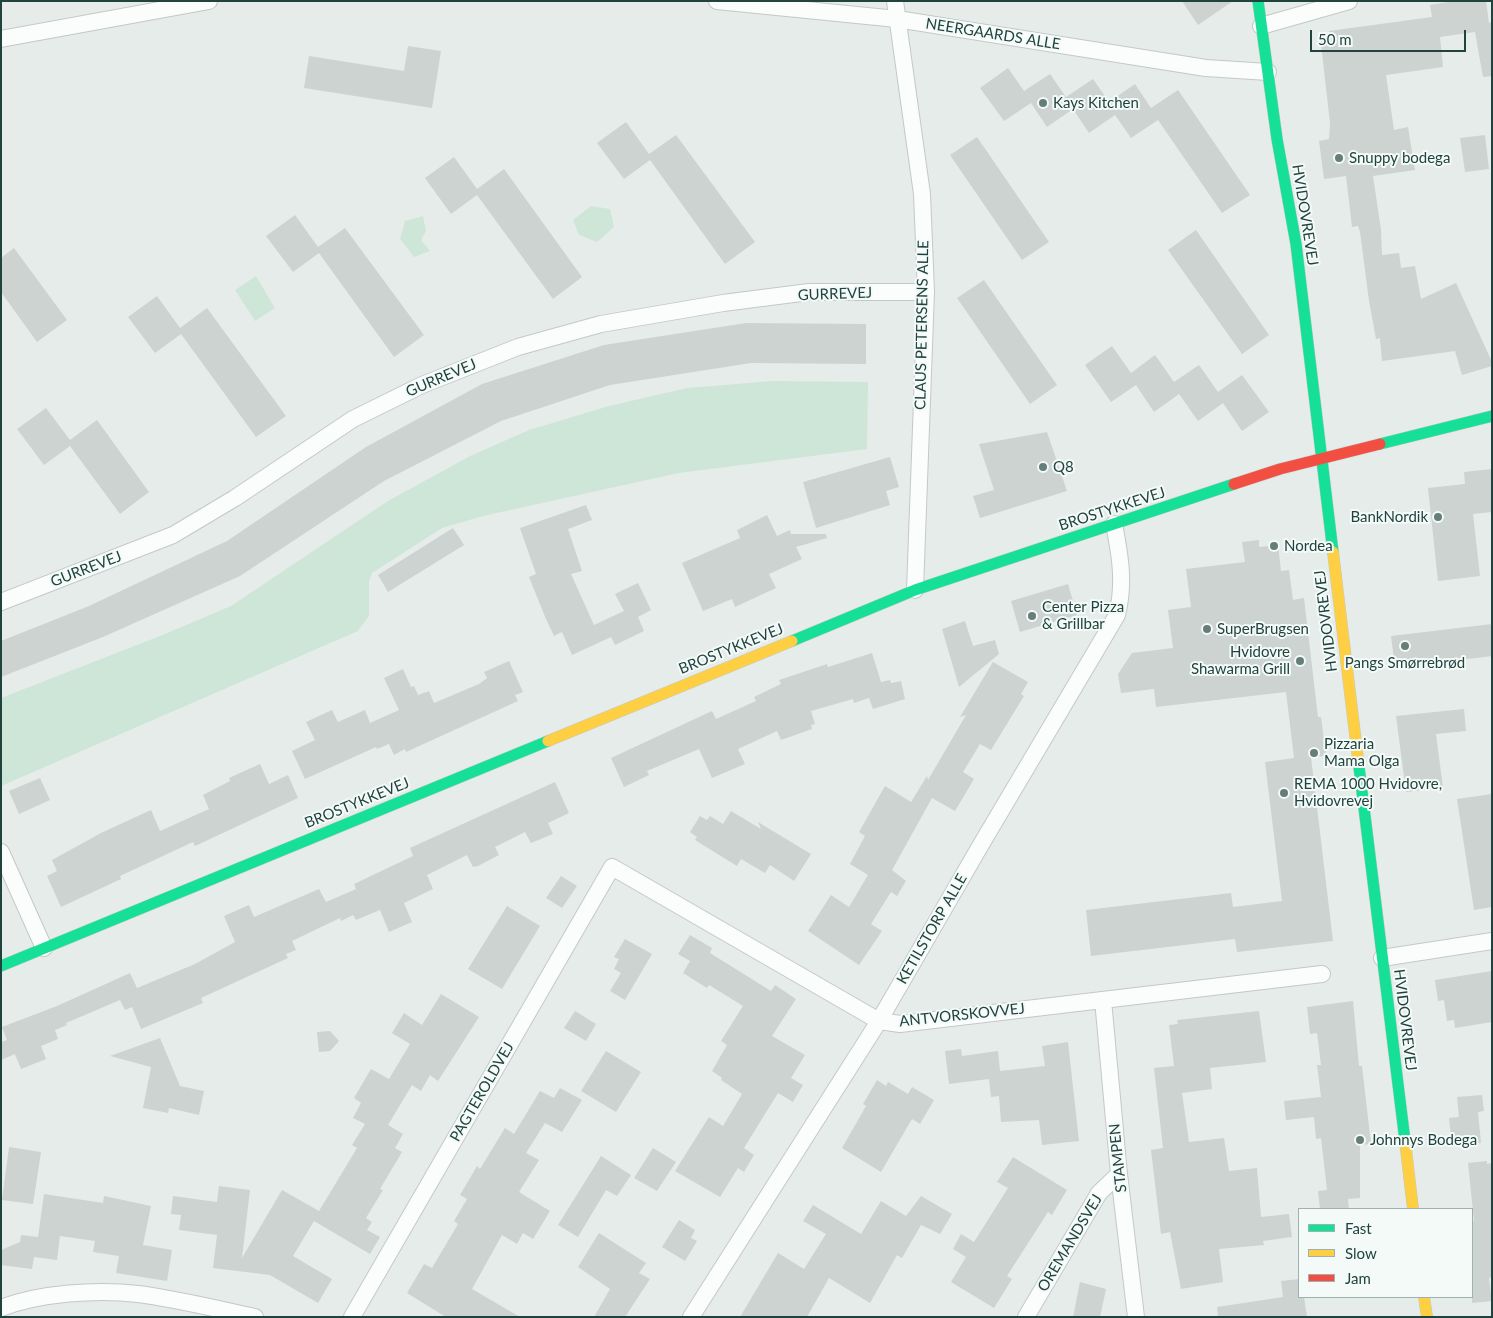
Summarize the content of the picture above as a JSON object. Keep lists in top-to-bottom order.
{
  "streets": {
    "street": [
      "NEERGAARDS ALLE",
      "HVIDOVREVEJ",
      "GURREVEJ",
      "CLAUS PETERSENS ALLE",
      "BROSTYKKEVEJ",
      "KETILSTORP ALLE",
      "ANTVORSKOVVEJ",
      "PAGTEROLDVEJ",
      "STAMPEN",
      "OREMANDSVEJ"
    ]
  },
  "crossings": [
    ["NEERGAARDS ALLE", "HVIDOVREVEJ"],
    ["NEERGAARDS ALLE", "CLAUS PETERSENS ALLE"],
    ["HVIDOVREVEJ", "BROSTYKKEVEJ"],
    ["GURREVEJ", "CLAUS PETERSENS ALLE"],
    ["CLAUS PETERSENS ALLE", "BROSTYKKEVEJ"],
    ["BROSTYKKEVEJ", "KETILSTORP ALLE"],
    ["KETILSTORP ALLE", "ANTVORSKOVVEJ"],
    ["ANTVORSKOVVEJ", "PAGTEROLDVEJ"],
    ["ANTVORSKOVVEJ", "STAMPEN"],
    ["STAMPEN", "OREMANDSVEJ"]
  ],
  "places": [
    "Kays Kitchen",
    "Snuppy bodega",
    "Q8",
    "BankNordik",
    "Nordea",
    "Center Pizza & Grillbar",
    "SuperBrugsen",
    "Pangs Smørrebrød",
    "Hvidovre Shawarma Grill",
    "Pizzaria Mama Olga",
    "REMA 1000 Hvidovre, Hvidovrevej",
    "Johnnys Bodega"
  ],
  "legend": ["Fast", "Slow", "Jam"],
  "scale_bar": "50 m"
}
